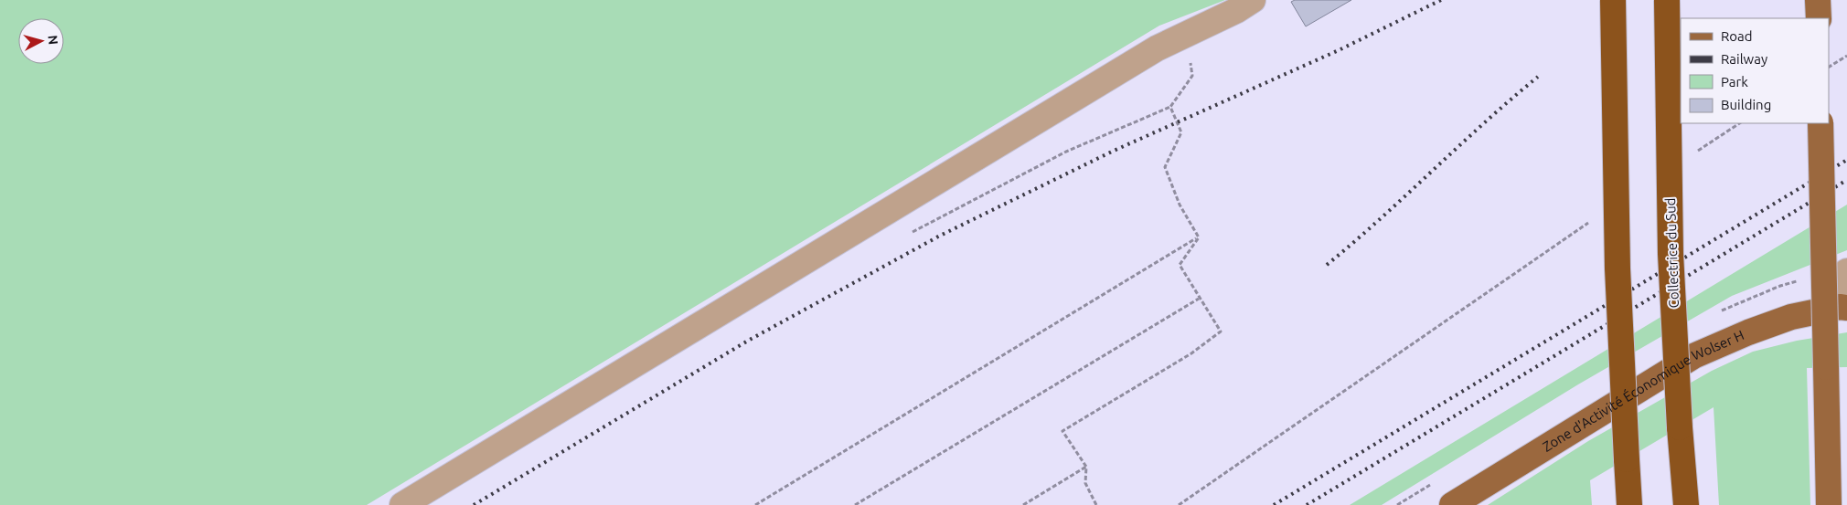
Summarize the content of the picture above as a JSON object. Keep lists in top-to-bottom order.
{
  "streets": {
    "highway": ["Collectrice du Sud"],
    "main road": ["Zone d'Activité Économique Wolser H"]
  },
  "legend": [
    "Road",
    "Railway",
    "Park",
    "Building"
  ],
  "north": "right"
}
